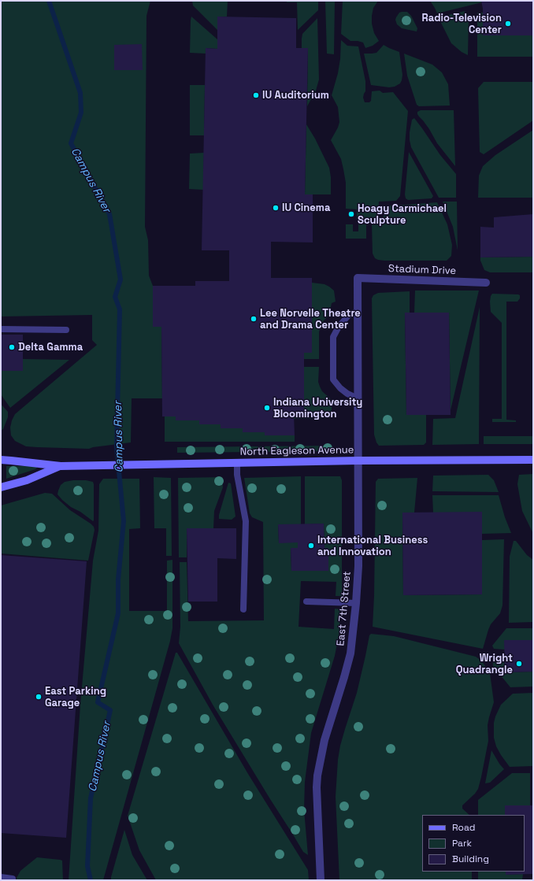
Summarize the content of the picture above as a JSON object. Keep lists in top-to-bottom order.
{
  "streets": {
    "street": ["Stadium Drive", "North Eagleson Avenue", "East 7th Street"]
  },
  "crossings": [
    ["Stadium Drive", "East 7th Street"],
    ["North Eagleson Avenue", "East 7th Street"]
  ],
  "water": ["Campus River"],
  "places": [
    "Radio-Television Center",
    "IU Auditorium",
    "IU Cinema",
    "Hoagy Carmichael Sculpture",
    "Lee Norvelle Theatre and Drama Center",
    "Delta Gamma",
    "Indiana University Bloomington",
    "International Business and Innovation",
    "Wright Quadrangle",
    "East Parking Garage"
  ],
  "legend": ["Road", "Park", "Building"]
}
